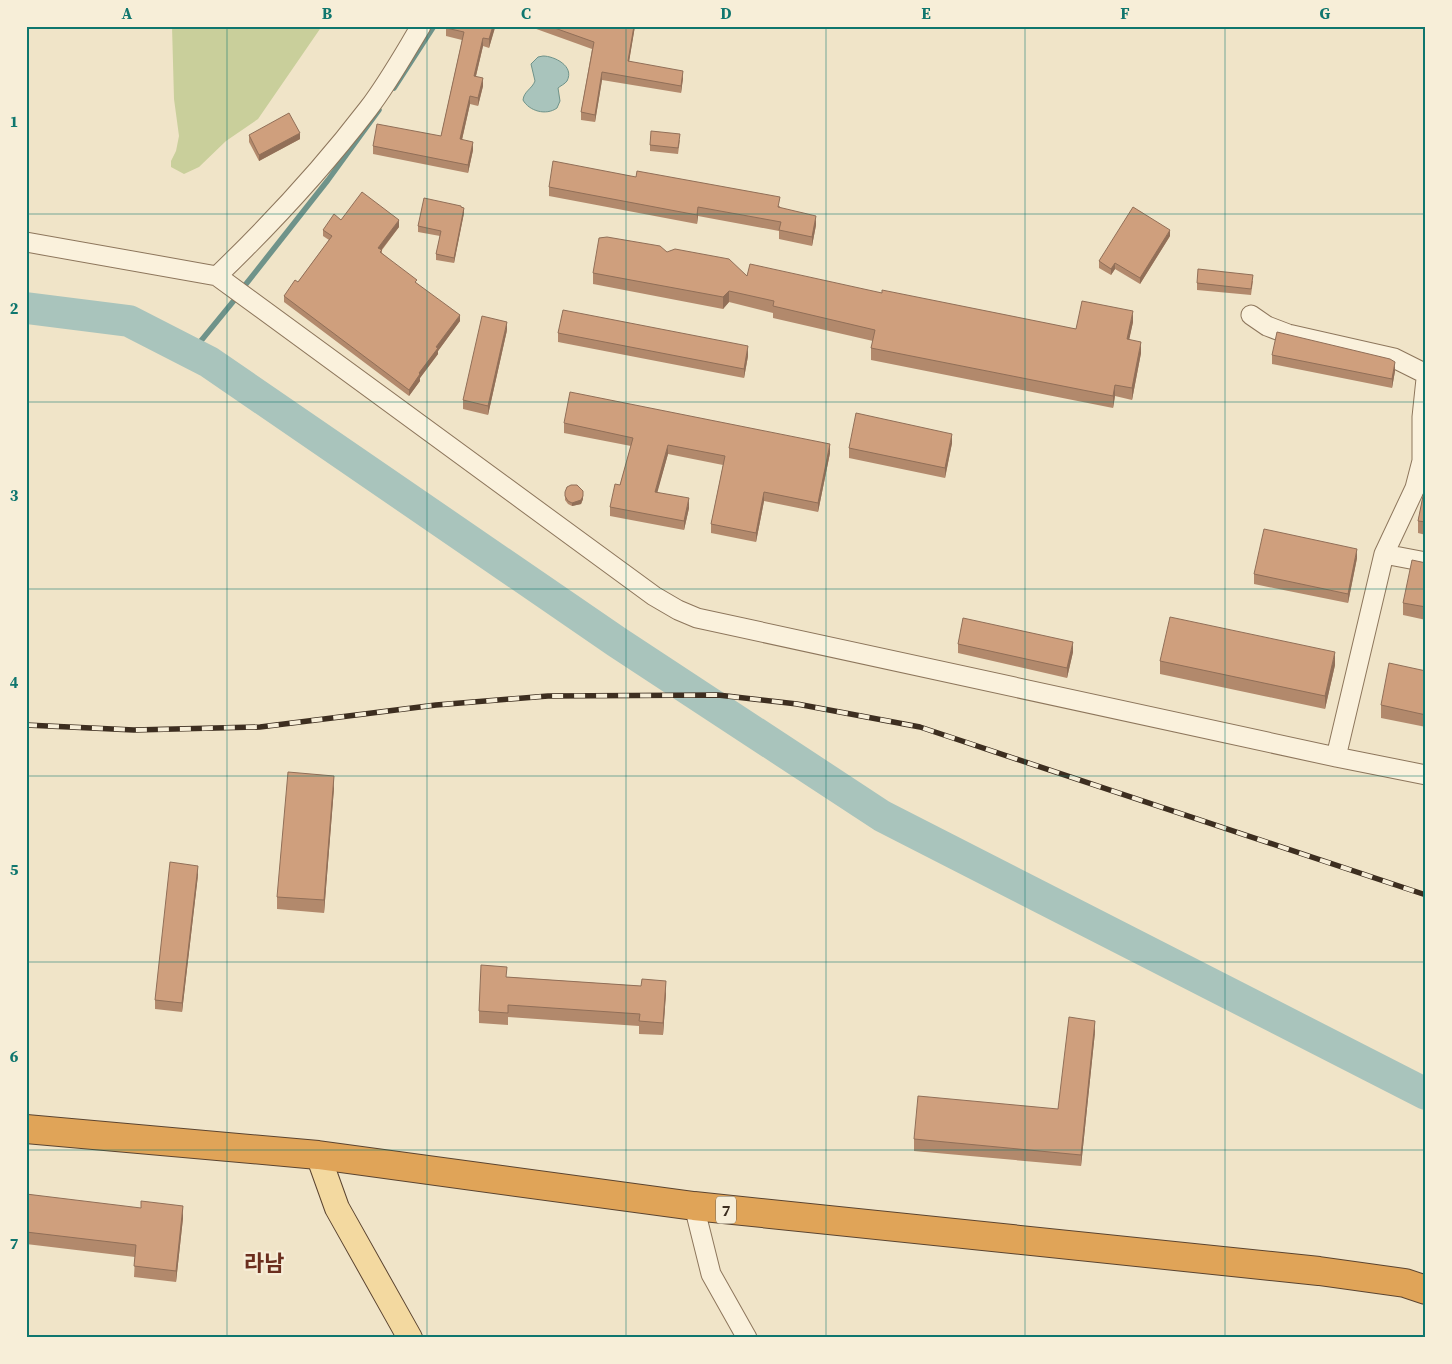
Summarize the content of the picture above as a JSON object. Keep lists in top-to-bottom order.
{
  "streets": {
    "highway": ["7"]
  },
  "districts": ["라남"],
  "grid": {
    "columns": [
      "A",
      "B",
      "C",
      "D",
      "E",
      "F",
      "G"
    ],
    "rows": [
      "1",
      "2",
      "3",
      "4",
      "5",
      "6",
      "7"
    ]
  }
}
